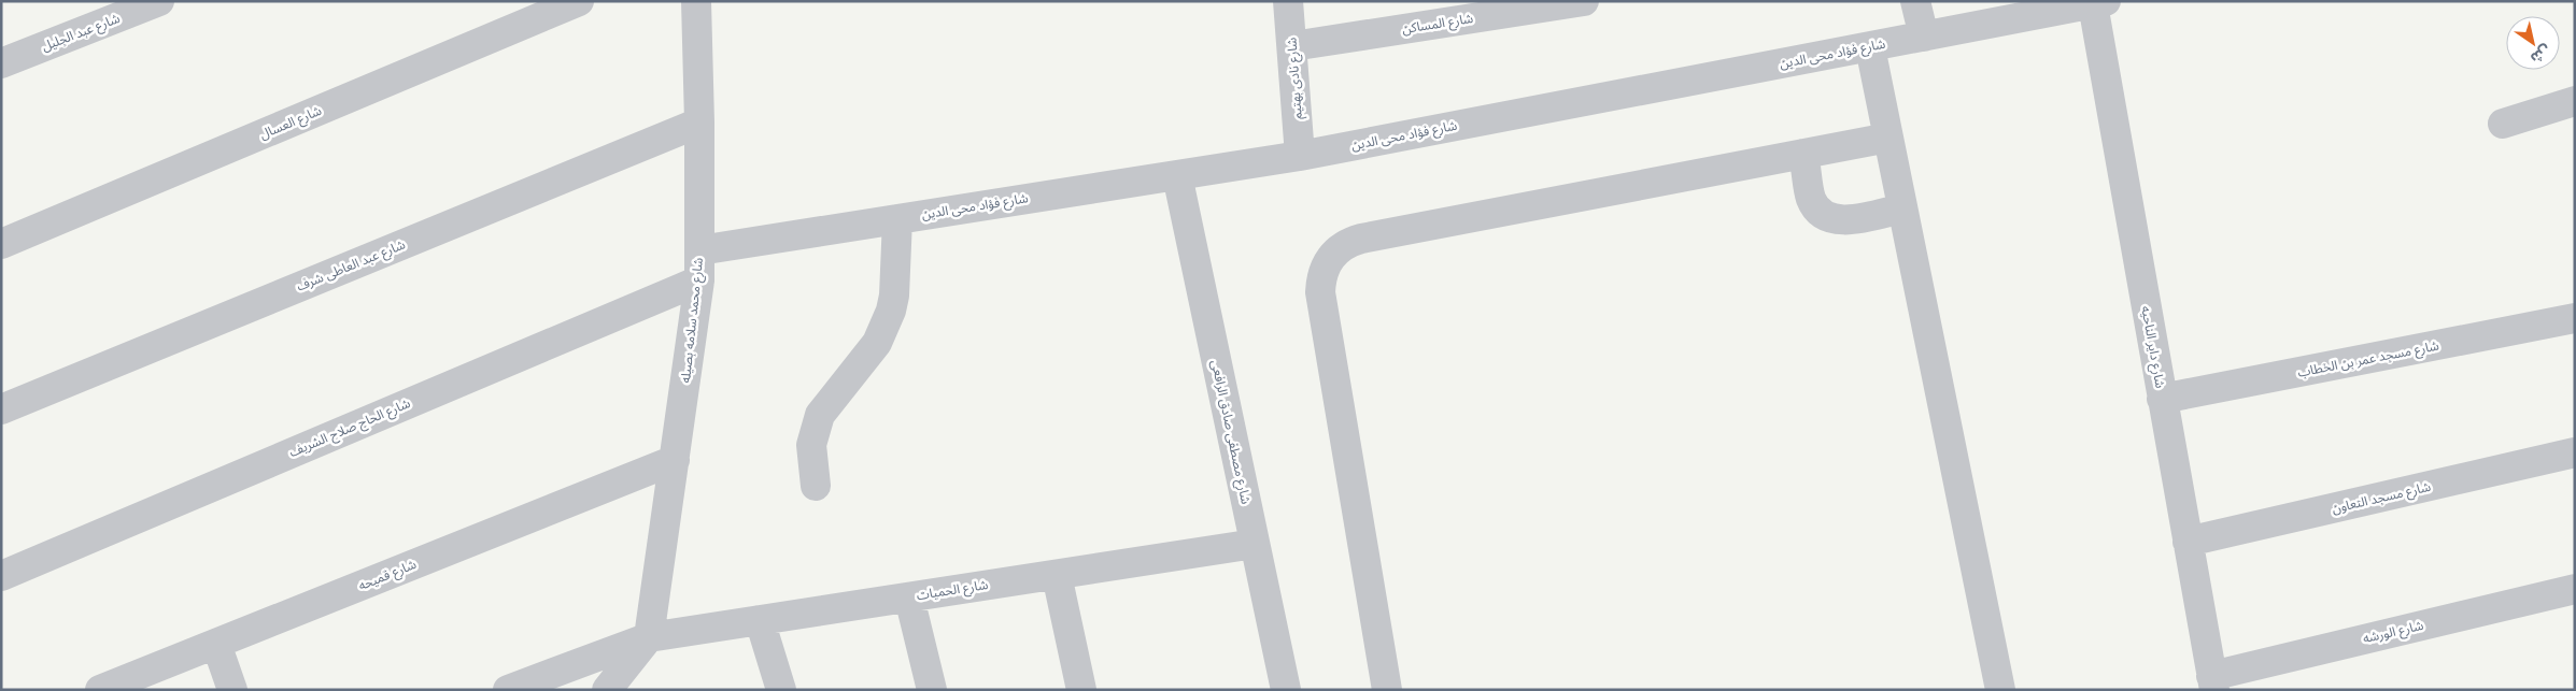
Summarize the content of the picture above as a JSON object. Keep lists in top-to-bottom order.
{
  "streets": {
    "street": [
      "شارع المساكن",
      "شارع عبد الجليل",
      "شارع فؤاد محى الدين",
      "شارع نادى بهتيم",
      "شارع العسال",
      "شارع عبد العاطى شرف",
      "شارع محمد سلامه بصيله",
      "شارع داير الناحيه",
      "شارع مسجد عمر بن الخطاب",
      "شارع الحاج صلاح الشريف",
      "شارع مصطفى صادق الرافعى",
      "شارع مسجد التعاون",
      "شارع قميحه",
      "شارع الحميات",
      "شارع الورشه"
    ]
  },
  "crossings": [
    ["شارع المساكن", "شارع نادى بهتيم"],
    ["شارع فؤاد محى الدين", "شارع نادى بهتيم"],
    ["شارع فؤاد محى الدين", "شارع محمد سلامه بصيله"],
    ["شارع فؤاد محى الدين", "شارع داير الناحيه"],
    ["شارع فؤاد محى الدين", "شارع مصطفى صادق الرافعى"],
    ["شارع عبد العاطى شرف", "شارع محمد سلامه بصيله"],
    ["شارع محمد سلامه بصيله", "شارع الحاج صلاح الشريف"],
    ["شارع محمد سلامه بصيله", "شارع قميحه"],
    ["شارع محمد سلامه بصيله", "شارع الحميات"],
    ["شارع داير الناحيه", "شارع مسجد عمر بن الخطاب"],
    ["شارع داير الناحيه", "شارع مسجد التعاون"],
    ["شارع داير الناحيه", "شارع الورشه"],
    ["شارع مصطفى صادق الرافعى", "شارع الحميات"]
  ],
  "north": "bottom right"
}
